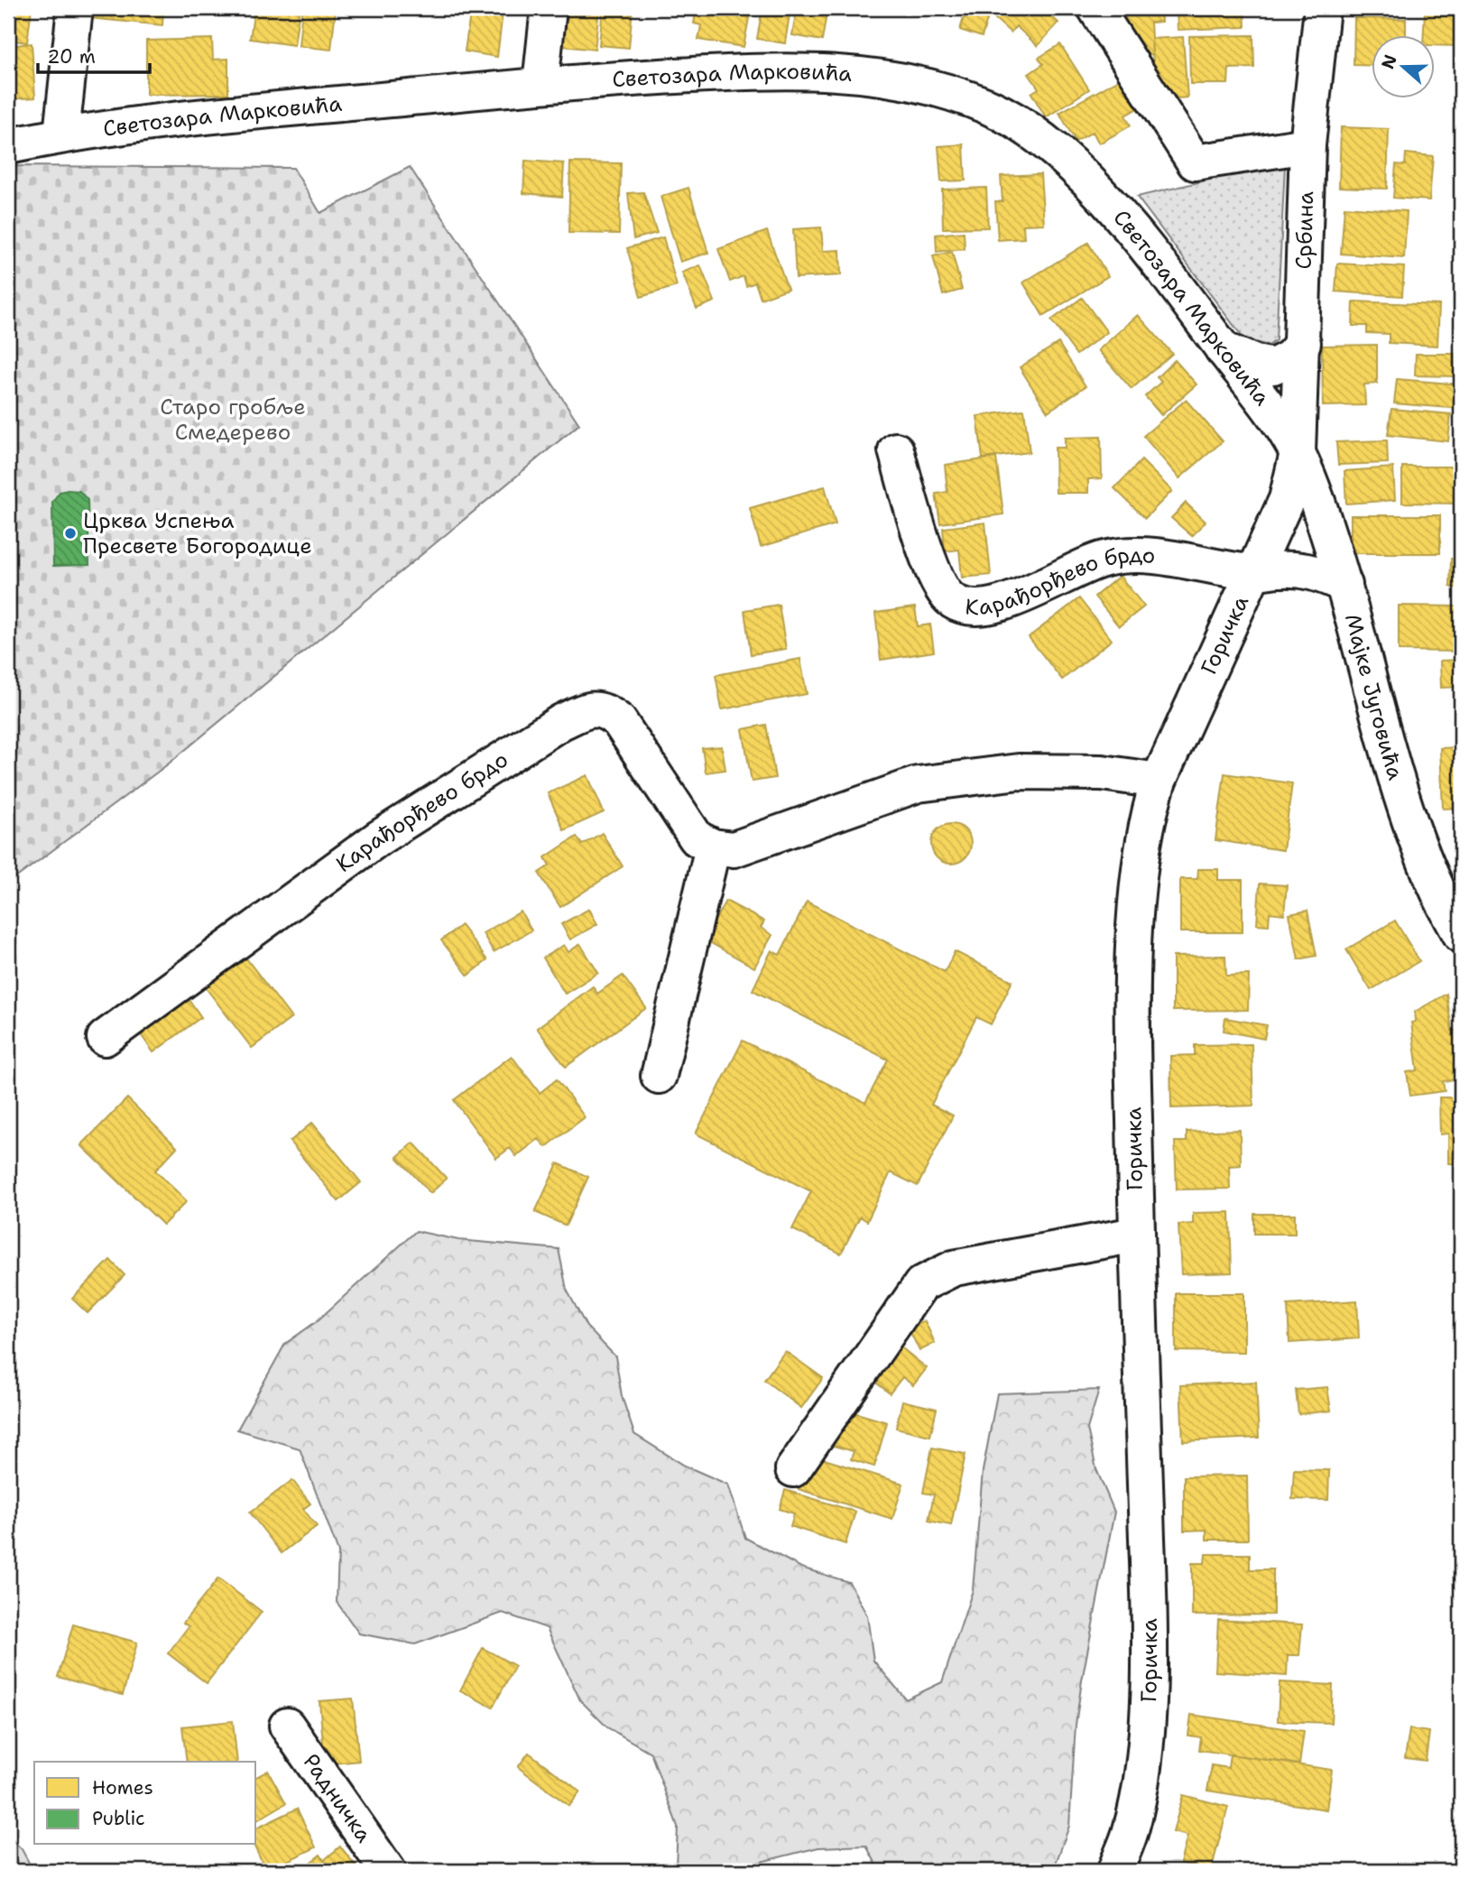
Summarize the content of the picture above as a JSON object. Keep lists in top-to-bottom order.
{
  "streets": {
    "street": [
      "Светозара Марковића",
      "Србина",
      "Карађорђево брдо",
      "Горичка",
      "Мајке Југовића",
      "Радничка"
    ]
  },
  "crossings": [
    ["Светозара Марковића", "Србина"],
    ["Светозара Марковића", "Горичка"],
    ["Светозара Марковића", "Мајке Југовића"],
    ["Србина", "Горичка"],
    ["Србина", "Мајке Југовића"],
    ["Карађорђево брдо", "Горичка"],
    ["Горичка", "Мајке Југовића"]
  ],
  "parks": ["Старо гробље Смедерево"],
  "places": ["Црква Успења Пресвете Богородице"],
  "legend": ["Homes", "Public"],
  "scale_bar": "20 m",
  "north": "left"
}
